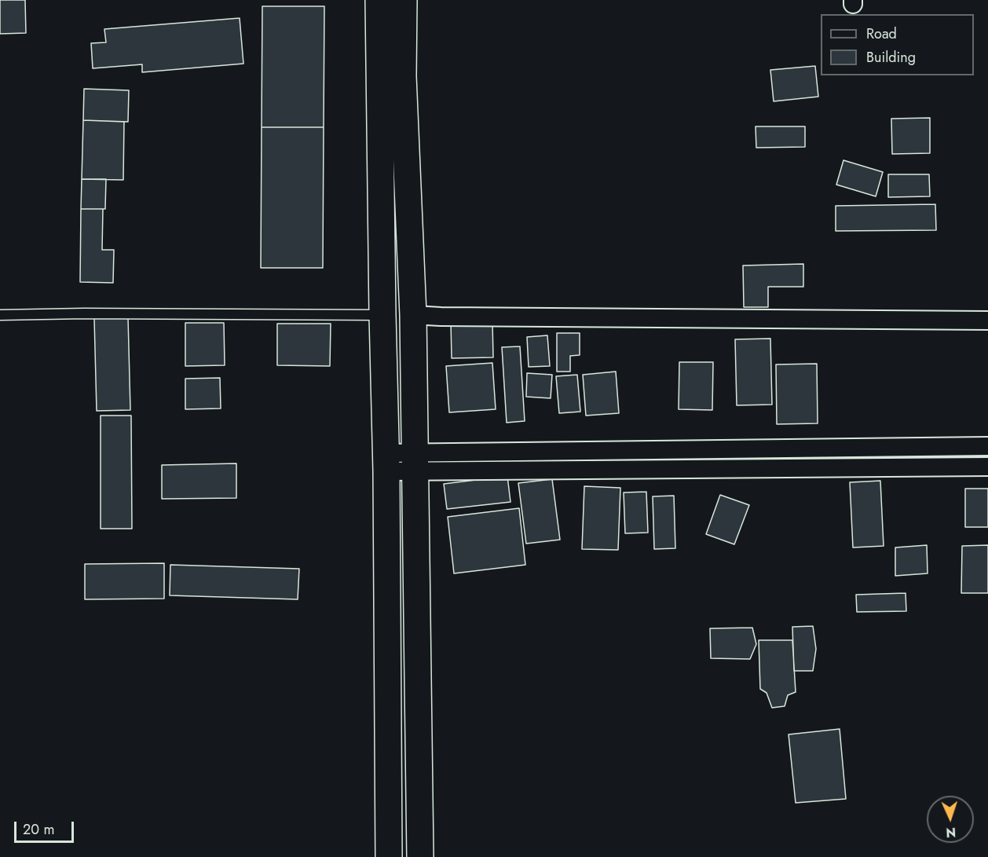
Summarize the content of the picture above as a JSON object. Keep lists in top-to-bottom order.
{
  "legend": ["Road", "Building"],
  "scale_bar": "20 m",
  "north": "bottom"
}
